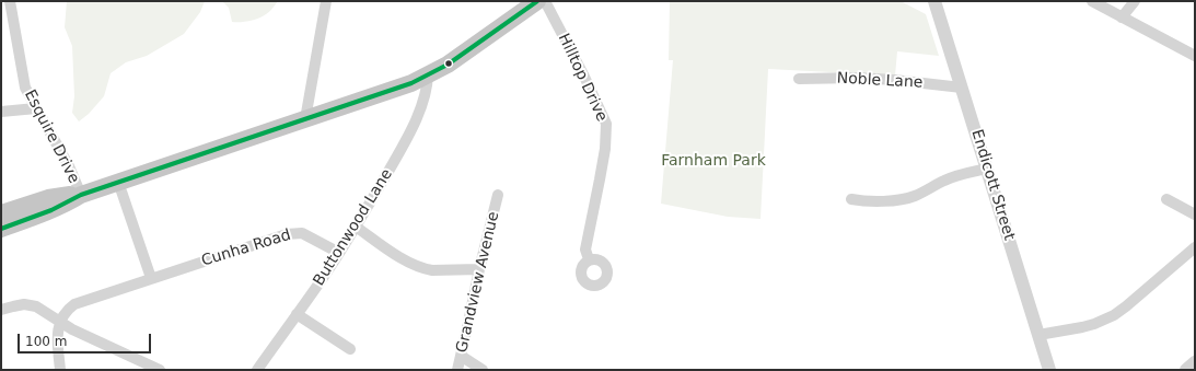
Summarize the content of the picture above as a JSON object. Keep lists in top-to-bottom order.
{
  "streets": {
    "street": [
      "Hilltop Drive",
      "Noble Lane",
      "Esquire Drive",
      "Endicott Street",
      "Buttonwood Lane",
      "Cunha Road",
      "Grandview Avenue"
    ]
  },
  "crossings": [
    ["Noble Lane", "Endicott Street"],
    ["Buttonwood Lane", "Cunha Road"]
  ],
  "parks": ["Farnham Park"],
  "scale_bar": "100 m"
}
